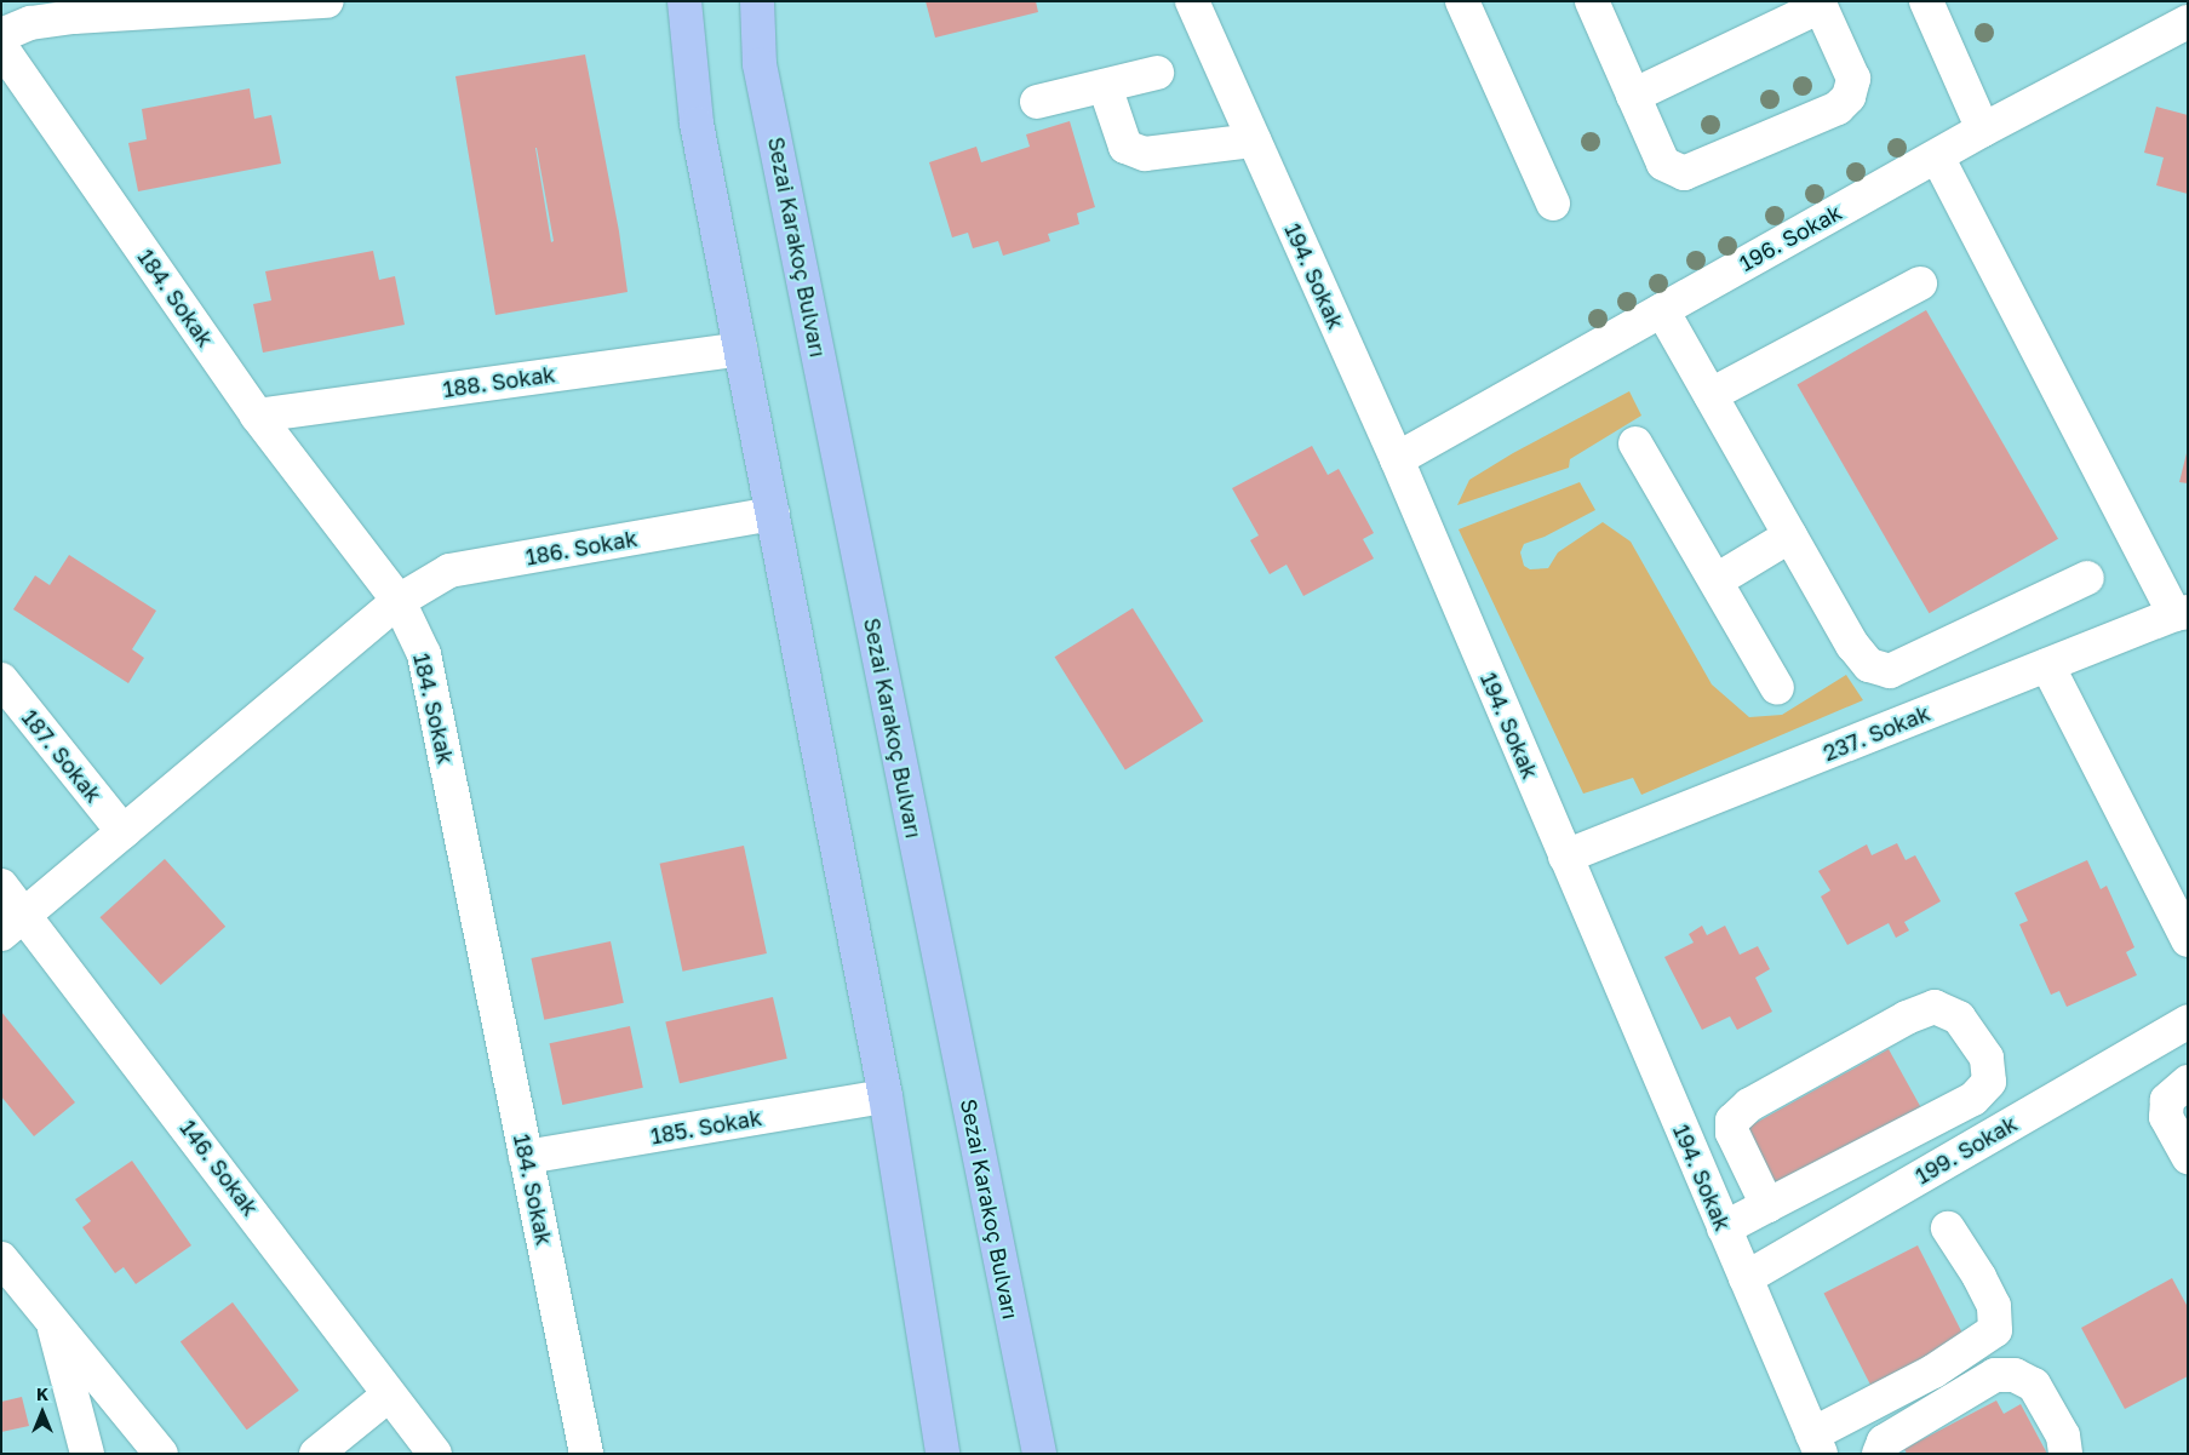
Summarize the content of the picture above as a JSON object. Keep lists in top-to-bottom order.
{
  "streets": {
    "main road": ["Sezai Karakoç Bulvarı"],
    "street": [
      "196. Sokak",
      "194. Sokak",
      "184. Sokak",
      "188. Sokak",
      "186. Sokak",
      "237. Sokak",
      "187. Sokak",
      "185. Sokak",
      "199. Sokak",
      "146. Sokak"
    ]
  },
  "crossings": [
    ["196. Sokak", "194. Sokak"],
    ["194. Sokak", "237. Sokak"],
    ["194. Sokak", "199. Sokak"],
    ["184. Sokak", "188. Sokak"],
    ["184. Sokak", "186. Sokak"],
    ["184. Sokak", "185. Sokak"],
    ["186. Sokak", "187. Sokak"],
    ["186. Sokak", "146. Sokak"]
  ],
  "north": "top"
}
